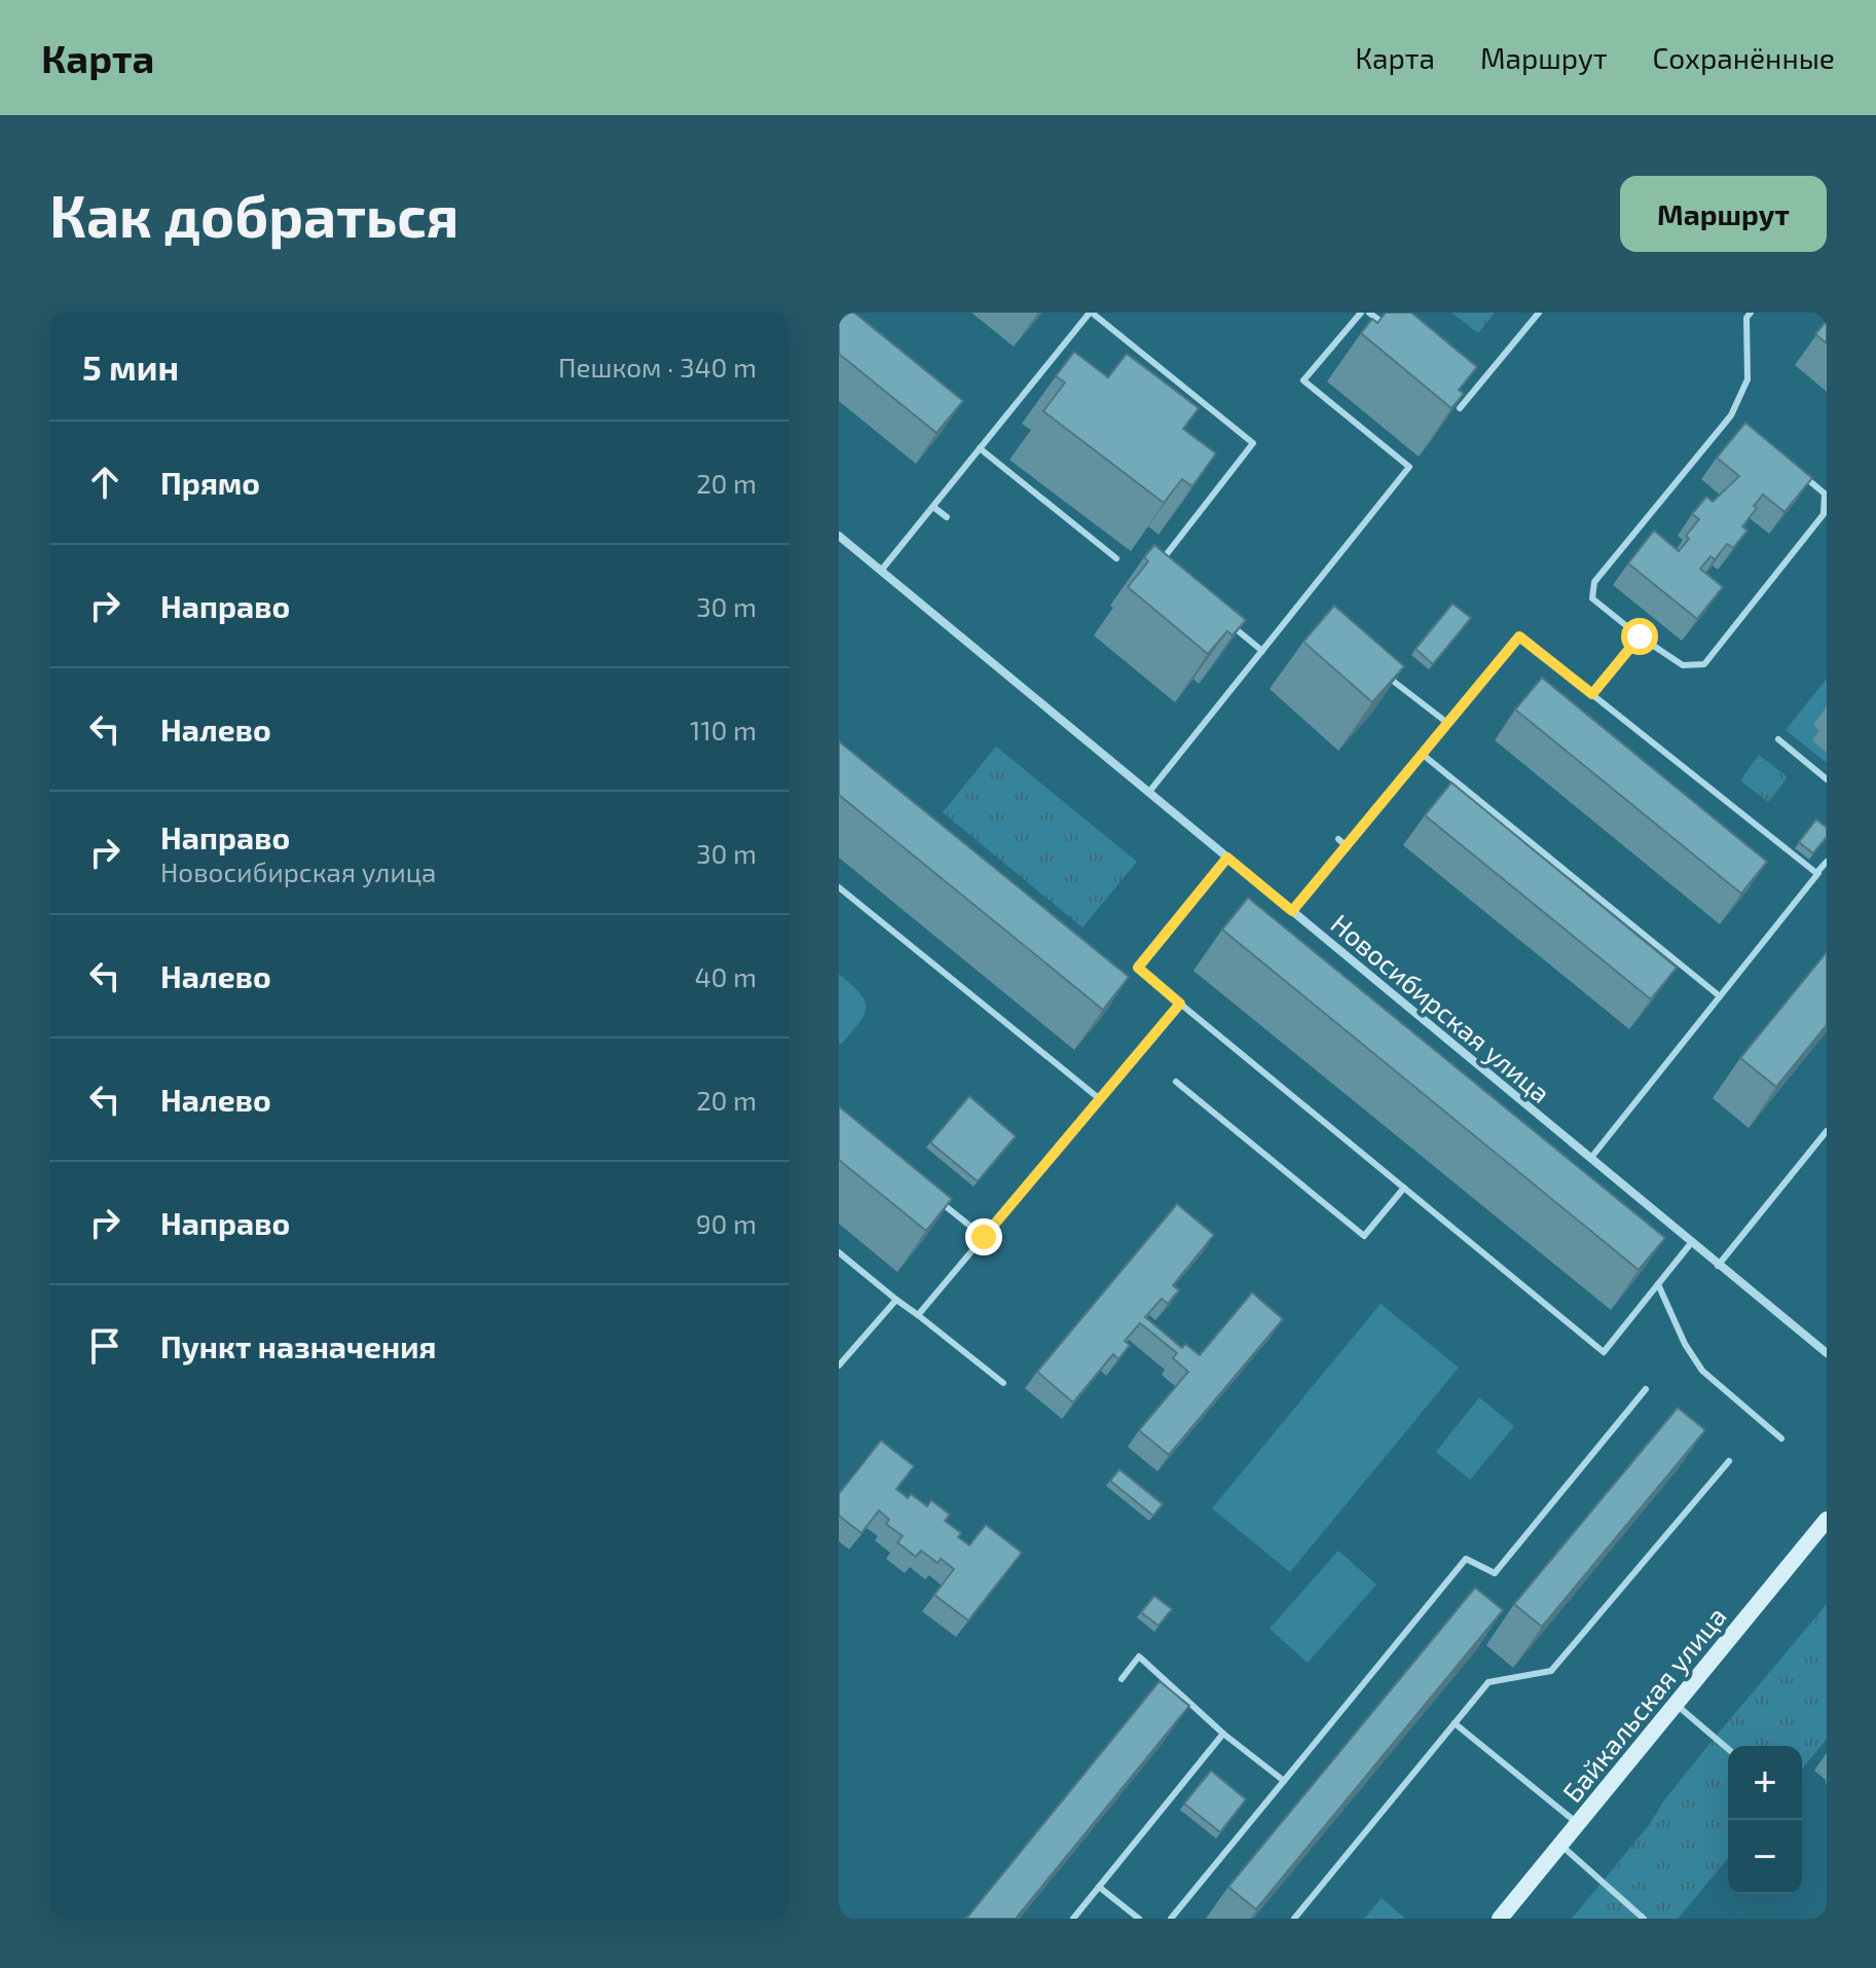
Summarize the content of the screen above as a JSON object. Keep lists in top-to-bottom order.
{
  "streets": {
    "street": ["Новосибирская улица", "Байкальская улица"]
  },
  "page": {
    "header": "Карта",
    "nav": ["Карта", "Маршрут", "Сохранённые"],
    "buttons": "Маршрут",
    "title": "Как добраться",
    "heading": ["5 мин", "Пешком · 340 m"],
    "list": [
      ["Прямо", "20 m"],
      ["Направо", "30 m"],
      ["Налево", "110 m"],
      ["Направо", "Новосибирская улица", "30 m"],
      ["Налево", "40 m"],
      ["Налево", "20 m"],
      ["Направо", "90 m"],
      "Пункт назначения"
    ],
    "map_buttons": ["+", "−"]
  }
}
